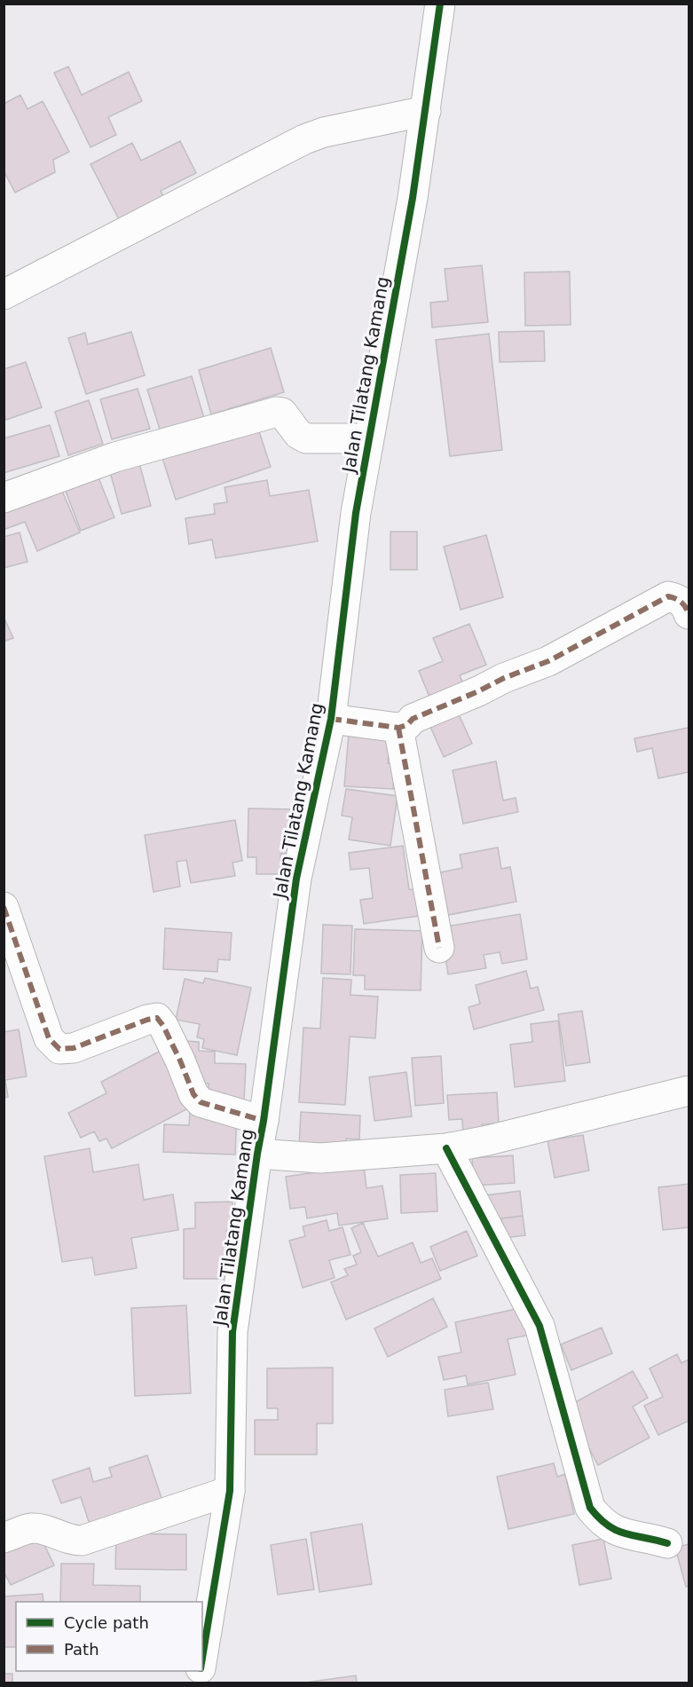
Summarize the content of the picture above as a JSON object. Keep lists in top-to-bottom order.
{
  "streets": {
    "street": ["Jalan Tilatang Kamang"]
  },
  "legend": ["Cycle path", "Path"]
}
